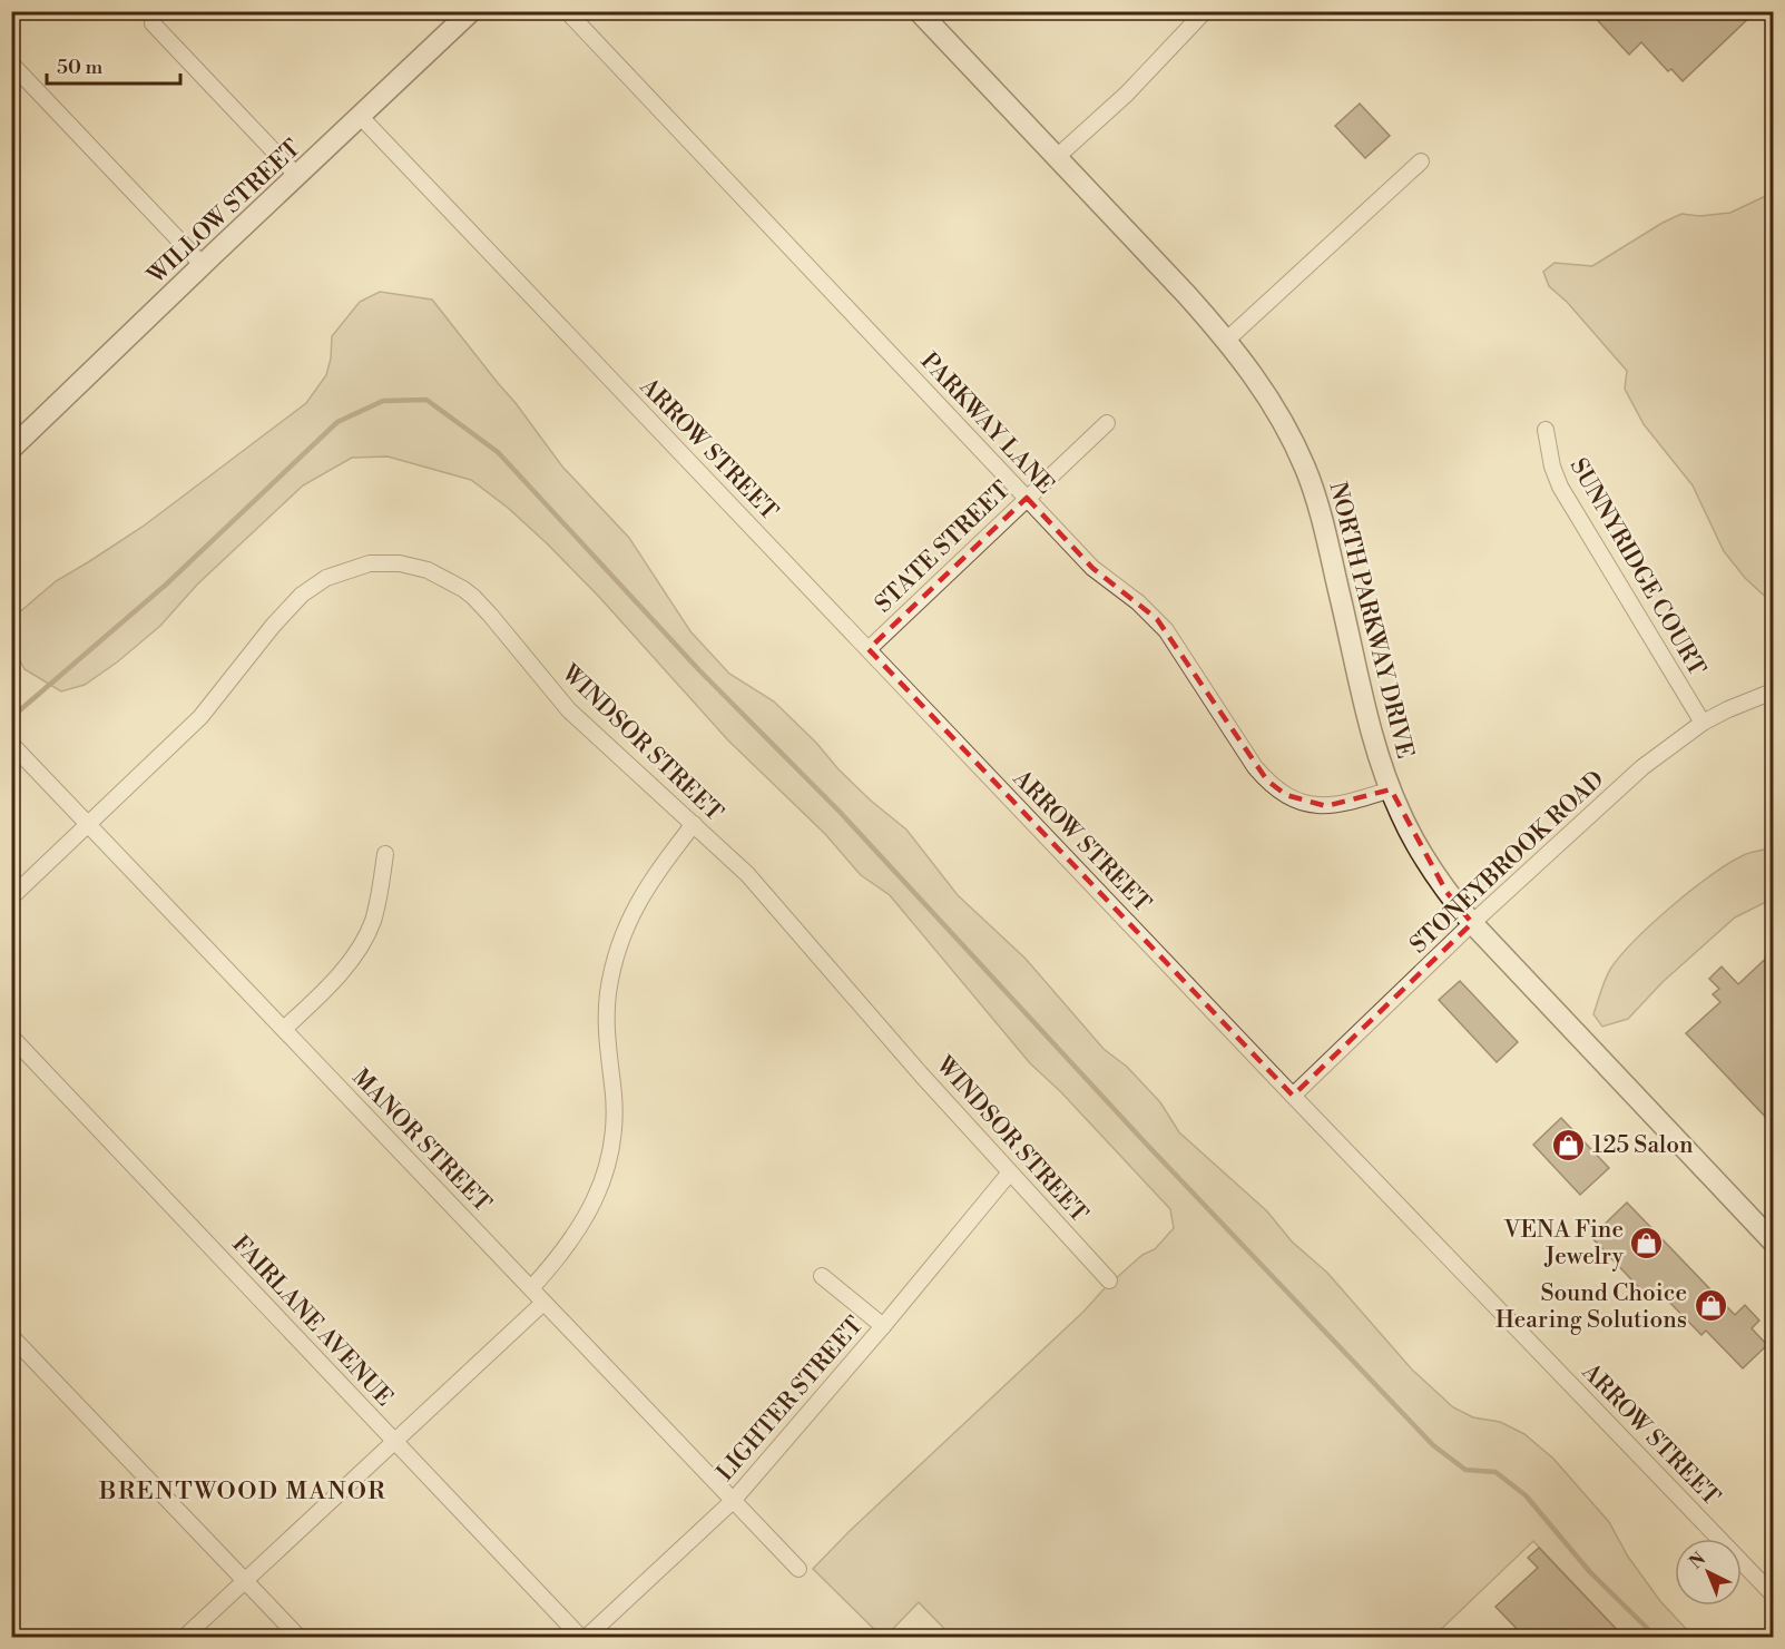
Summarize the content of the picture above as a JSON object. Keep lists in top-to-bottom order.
{
  "streets": {
    "main road": ["WILLOW STREET", "NORTH PARKWAY DRIVE"],
    "street": [
      "PARKWAY LANE",
      "ARROW STREET",
      "STATE STREET",
      "SUNNYRIDGE COURT",
      "WINDSOR STREET",
      "STONEYBROOK ROAD",
      "MANOR STREET",
      "FAIRLANE AVENUE",
      "LIGHTER STREET"
    ]
  },
  "crossings": [
    ["WILLOW STREET", "ARROW STREET"],
    ["PARKWAY LANE", "STATE STREET"],
    ["PARKWAY LANE", "NORTH PARKWAY DRIVE"],
    ["ARROW STREET", "STATE STREET"],
    ["ARROW STREET", "STONEYBROOK ROAD"],
    ["SUNNYRIDGE COURT", "STONEYBROOK ROAD"],
    ["NORTH PARKWAY DRIVE", "STONEYBROOK ROAD"],
    ["WINDSOR STREET", "MANOR STREET"],
    ["WINDSOR STREET", "LIGHTER STREET"],
    ["MANOR STREET", "LIGHTER STREET"]
  ],
  "districts": ["BRENTWOOD MANOR"],
  "places": {
    "shop": ["125 Salon", "VENA Fine Jewelry", "Sound Choice Hearing Solutions"]
  },
  "scale_bar": "50 m",
  "north": "top left"
}
